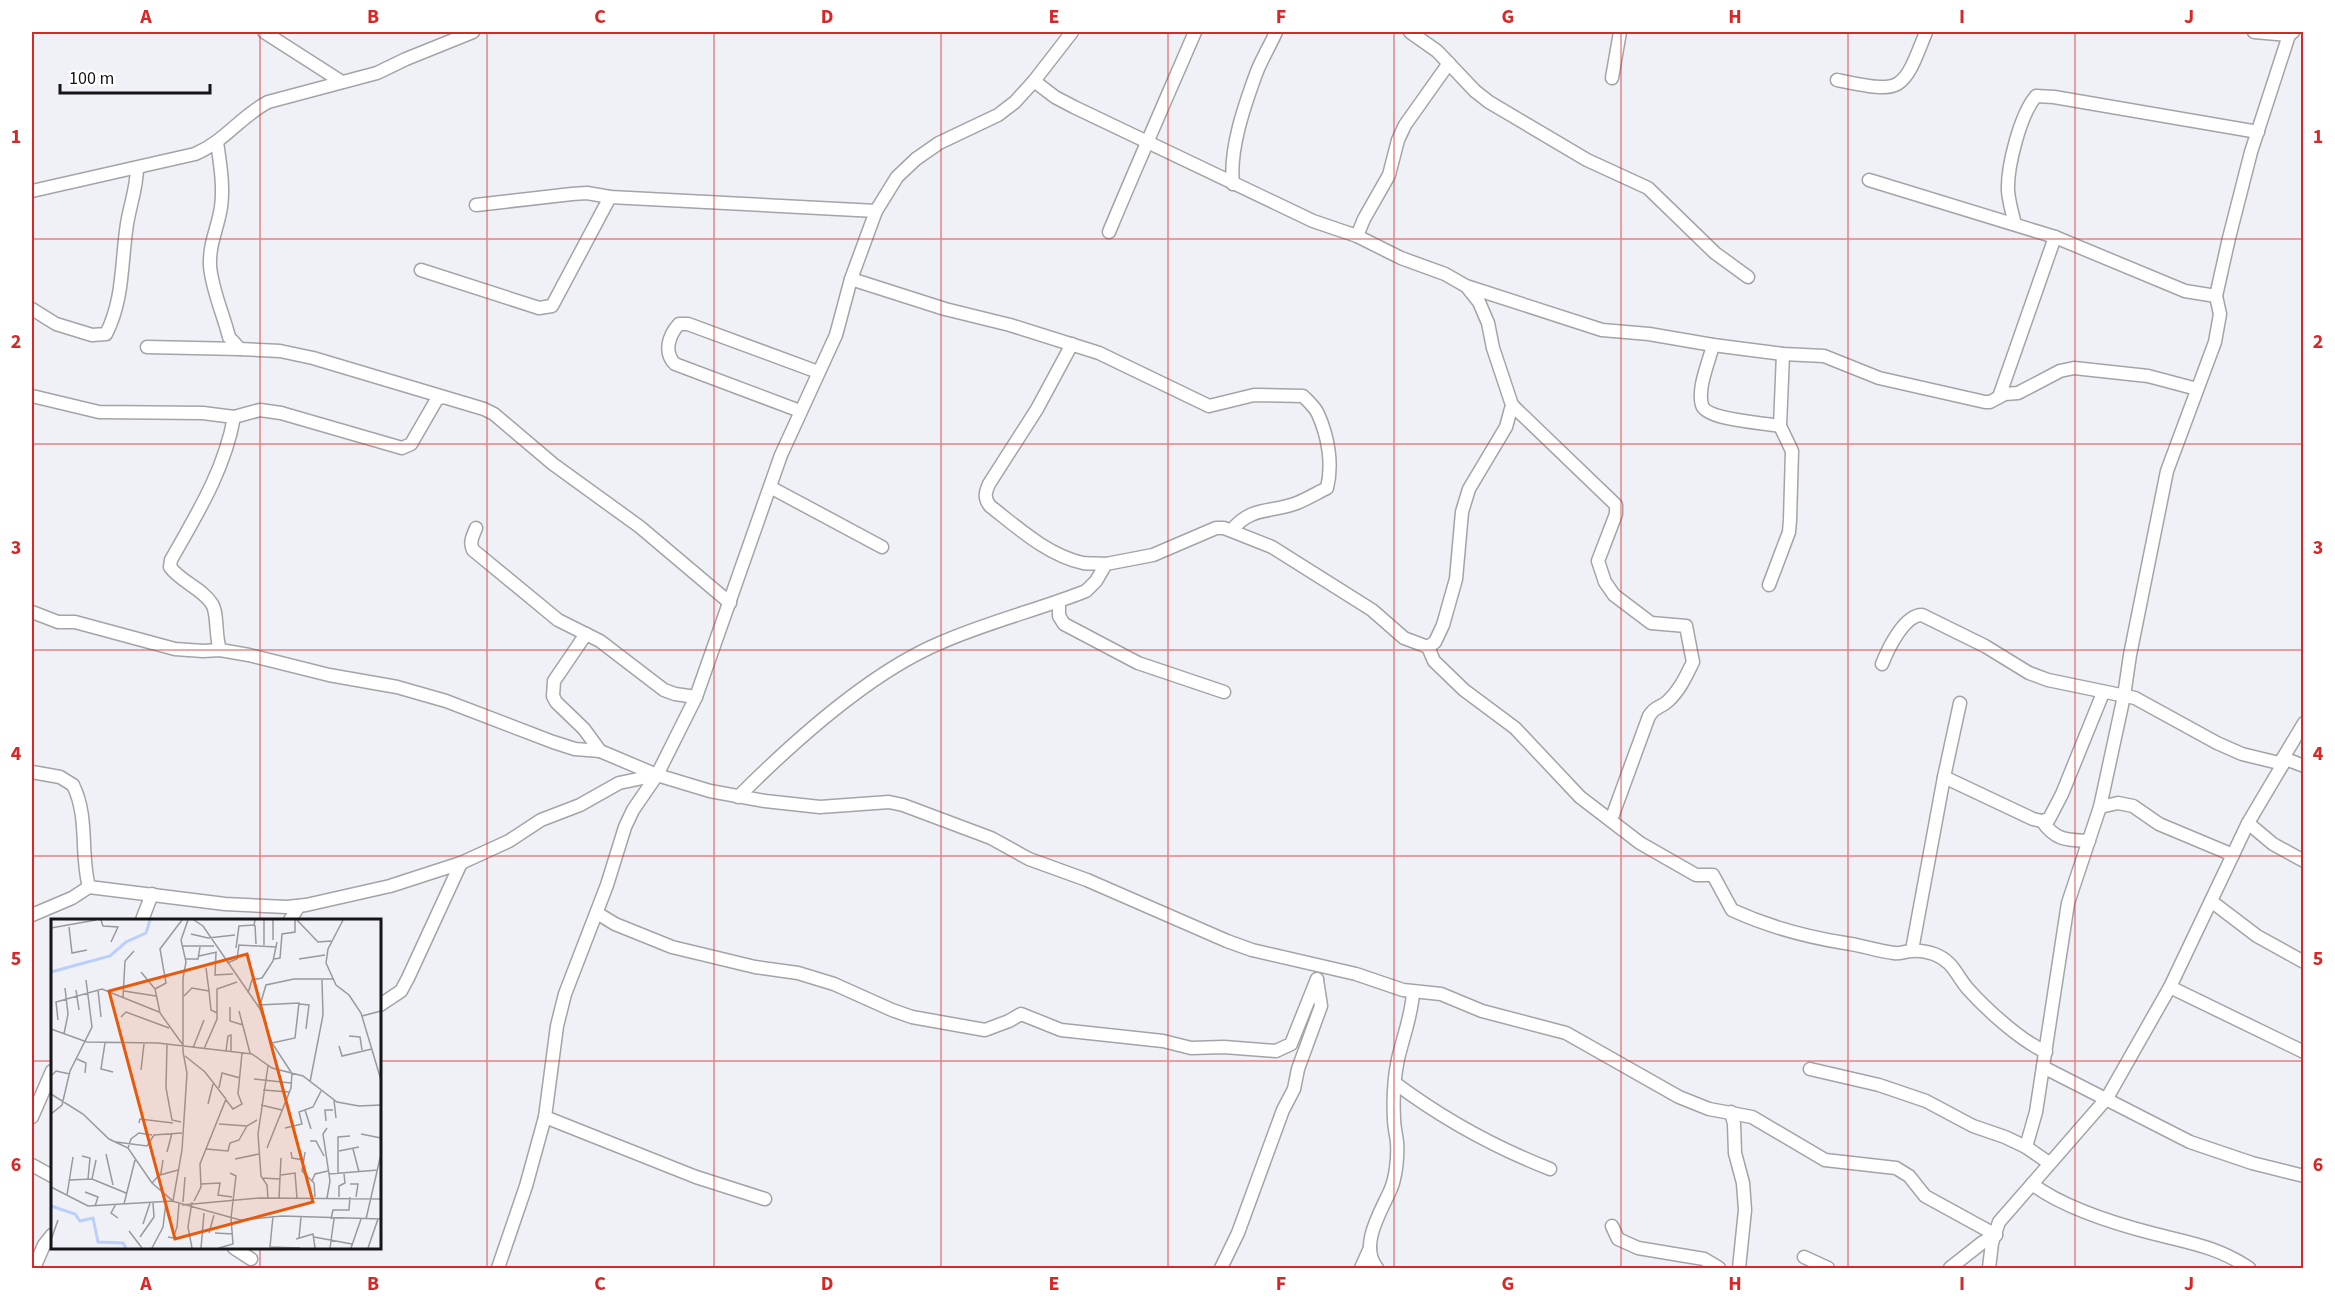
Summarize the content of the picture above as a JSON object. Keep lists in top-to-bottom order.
{
  "scale_bar": "100 m",
  "grid": {
    "columns": [
      "A",
      "B",
      "C",
      "D",
      "E",
      "F",
      "G",
      "H",
      "I",
      "J"
    ],
    "rows": [
      "1",
      "2",
      "3",
      "4",
      "5",
      "6"
    ]
  }
}
